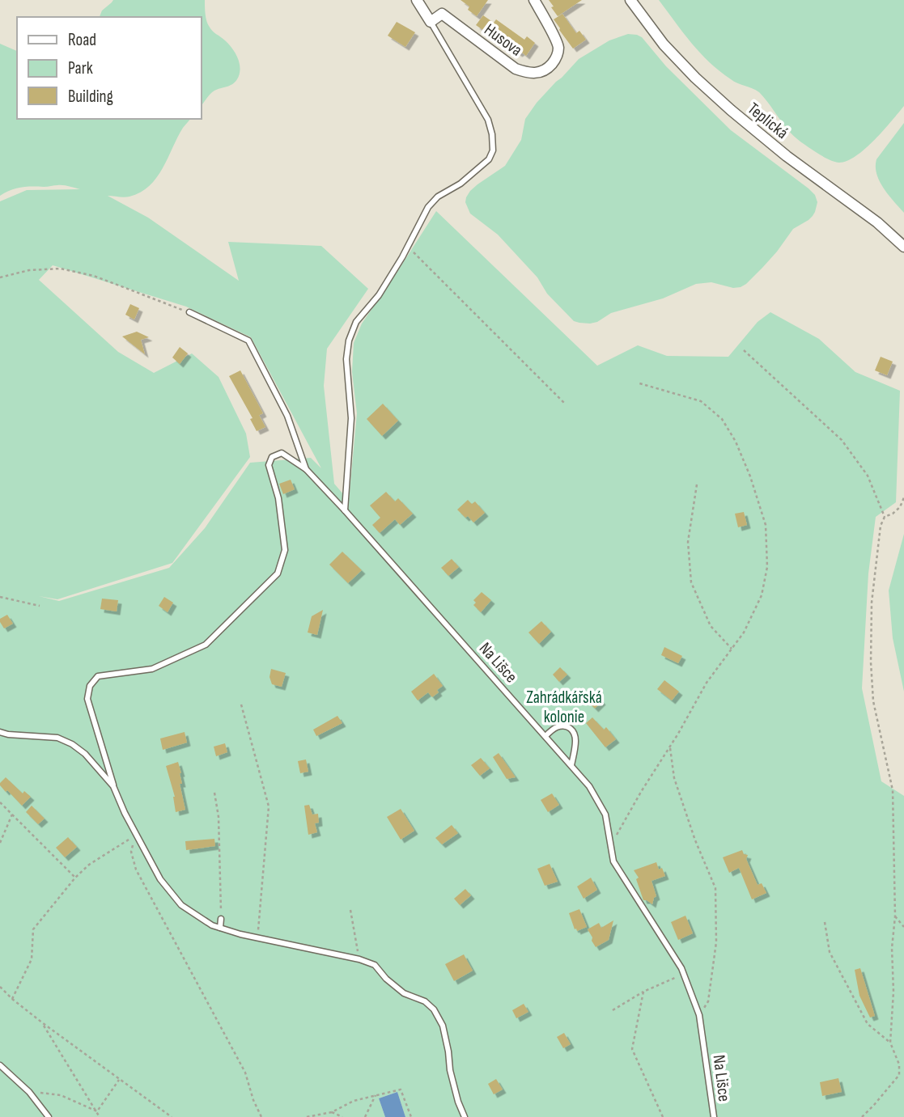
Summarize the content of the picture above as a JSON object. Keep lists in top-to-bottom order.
{
  "streets": {
    "street": ["Husova", "Teplická"],
    "lane": ["Na Lišce"]
  },
  "parks": ["Zahrádkářská kolonie"],
  "legend": ["Road", "Park", "Building"]
}
